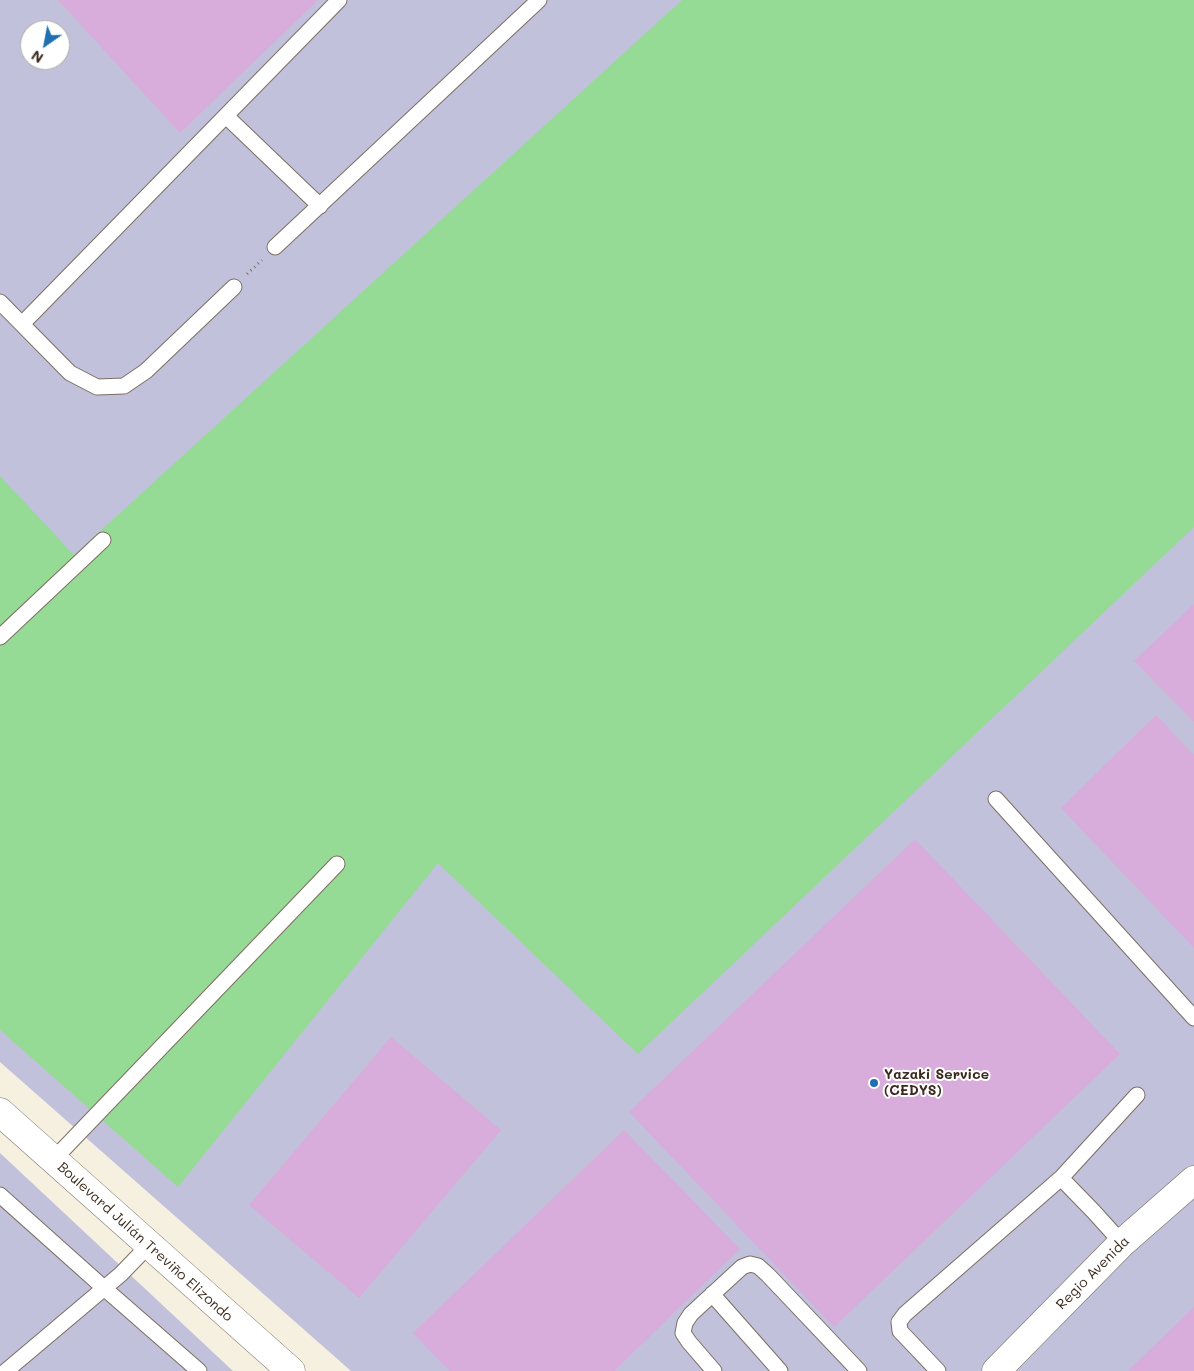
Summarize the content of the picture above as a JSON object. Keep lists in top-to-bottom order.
{
  "streets": {
    "street": ["Boulevard Julián Treviño Elizondo", "Regio Avenida"]
  },
  "places": ["Yazaki Service (CEDYS)"],
  "north": "bottom left"
}
